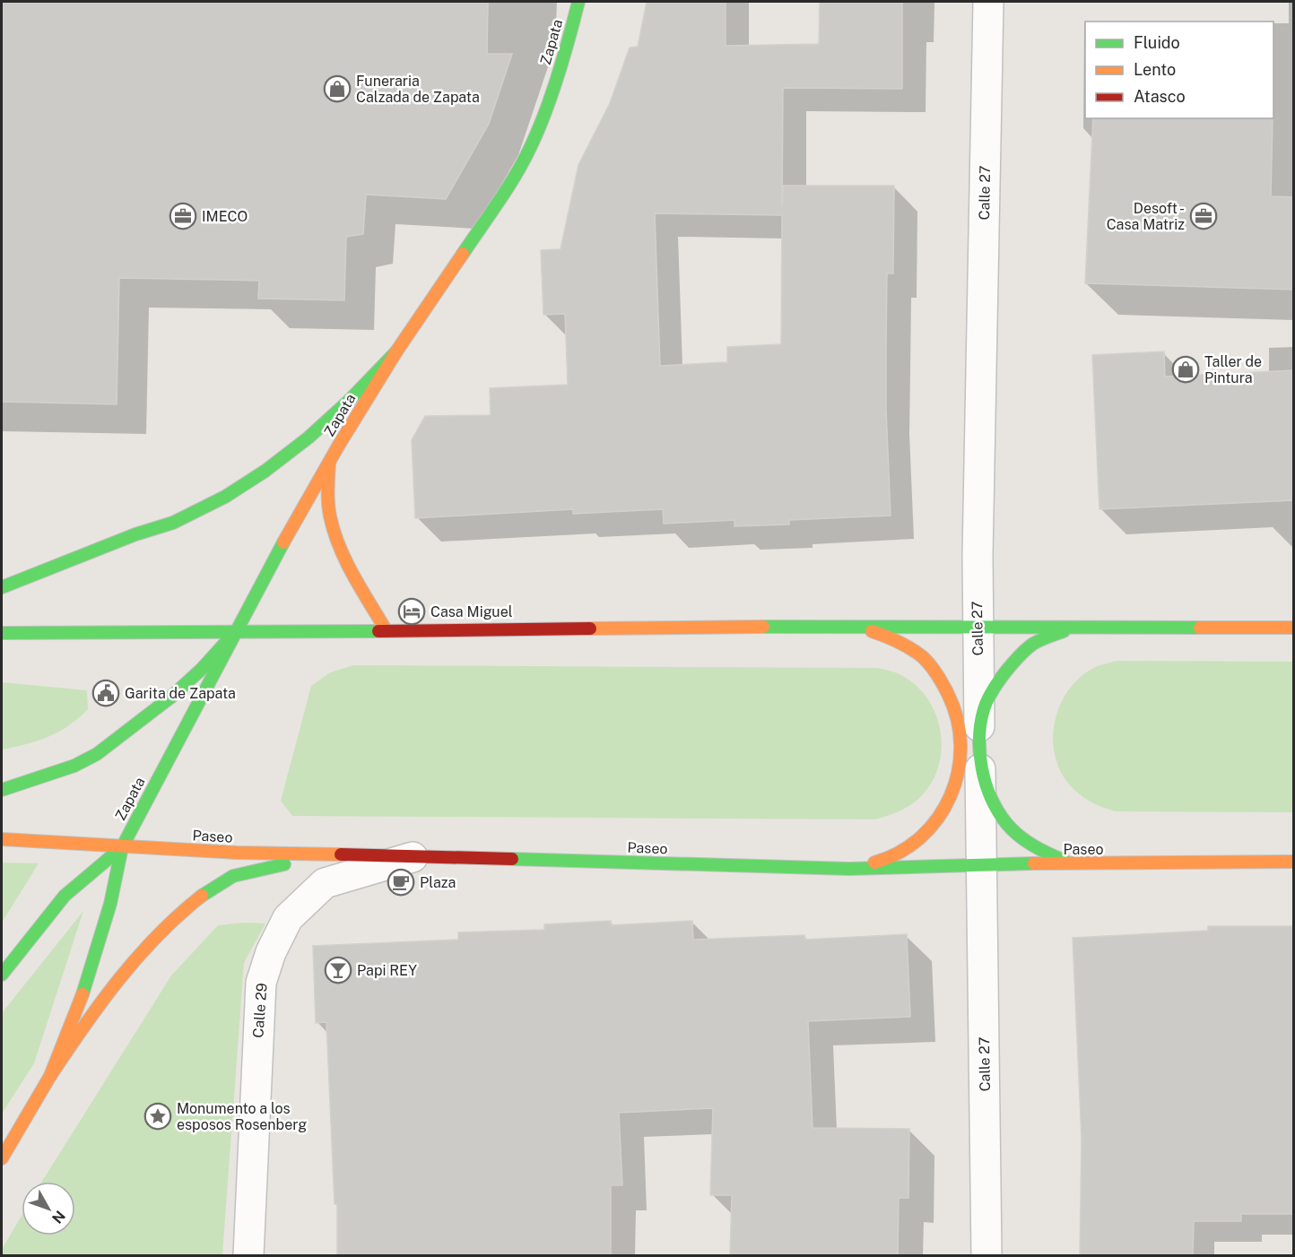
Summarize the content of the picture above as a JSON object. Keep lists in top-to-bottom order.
{
  "streets": {
    "main road": ["Zapata", "Paseo"],
    "street": ["Calle 27", "Calle 29"]
  },
  "crossings": [
    ["Zapata", "Paseo"],
    ["Calle 27", "Paseo"],
    ["Paseo", "Calle 29"]
  ],
  "places": {
    "shop": ["Funeraria Calzada de Zapata", "Taller de Pintura"],
    "office": ["IMECO", "Desoft - Casa Matriz"],
    "hotel": ["Casa Miguel"],
    "public building": ["Garita de Zapata"],
    "cafe": ["Plaza"],
    "bar": ["Papi REY"],
    "place": ["Monumento a los esposos Rosenberg"]
  },
  "legend": ["Fluido", "Lento", "Atasco"],
  "north": "bottom right"
}
